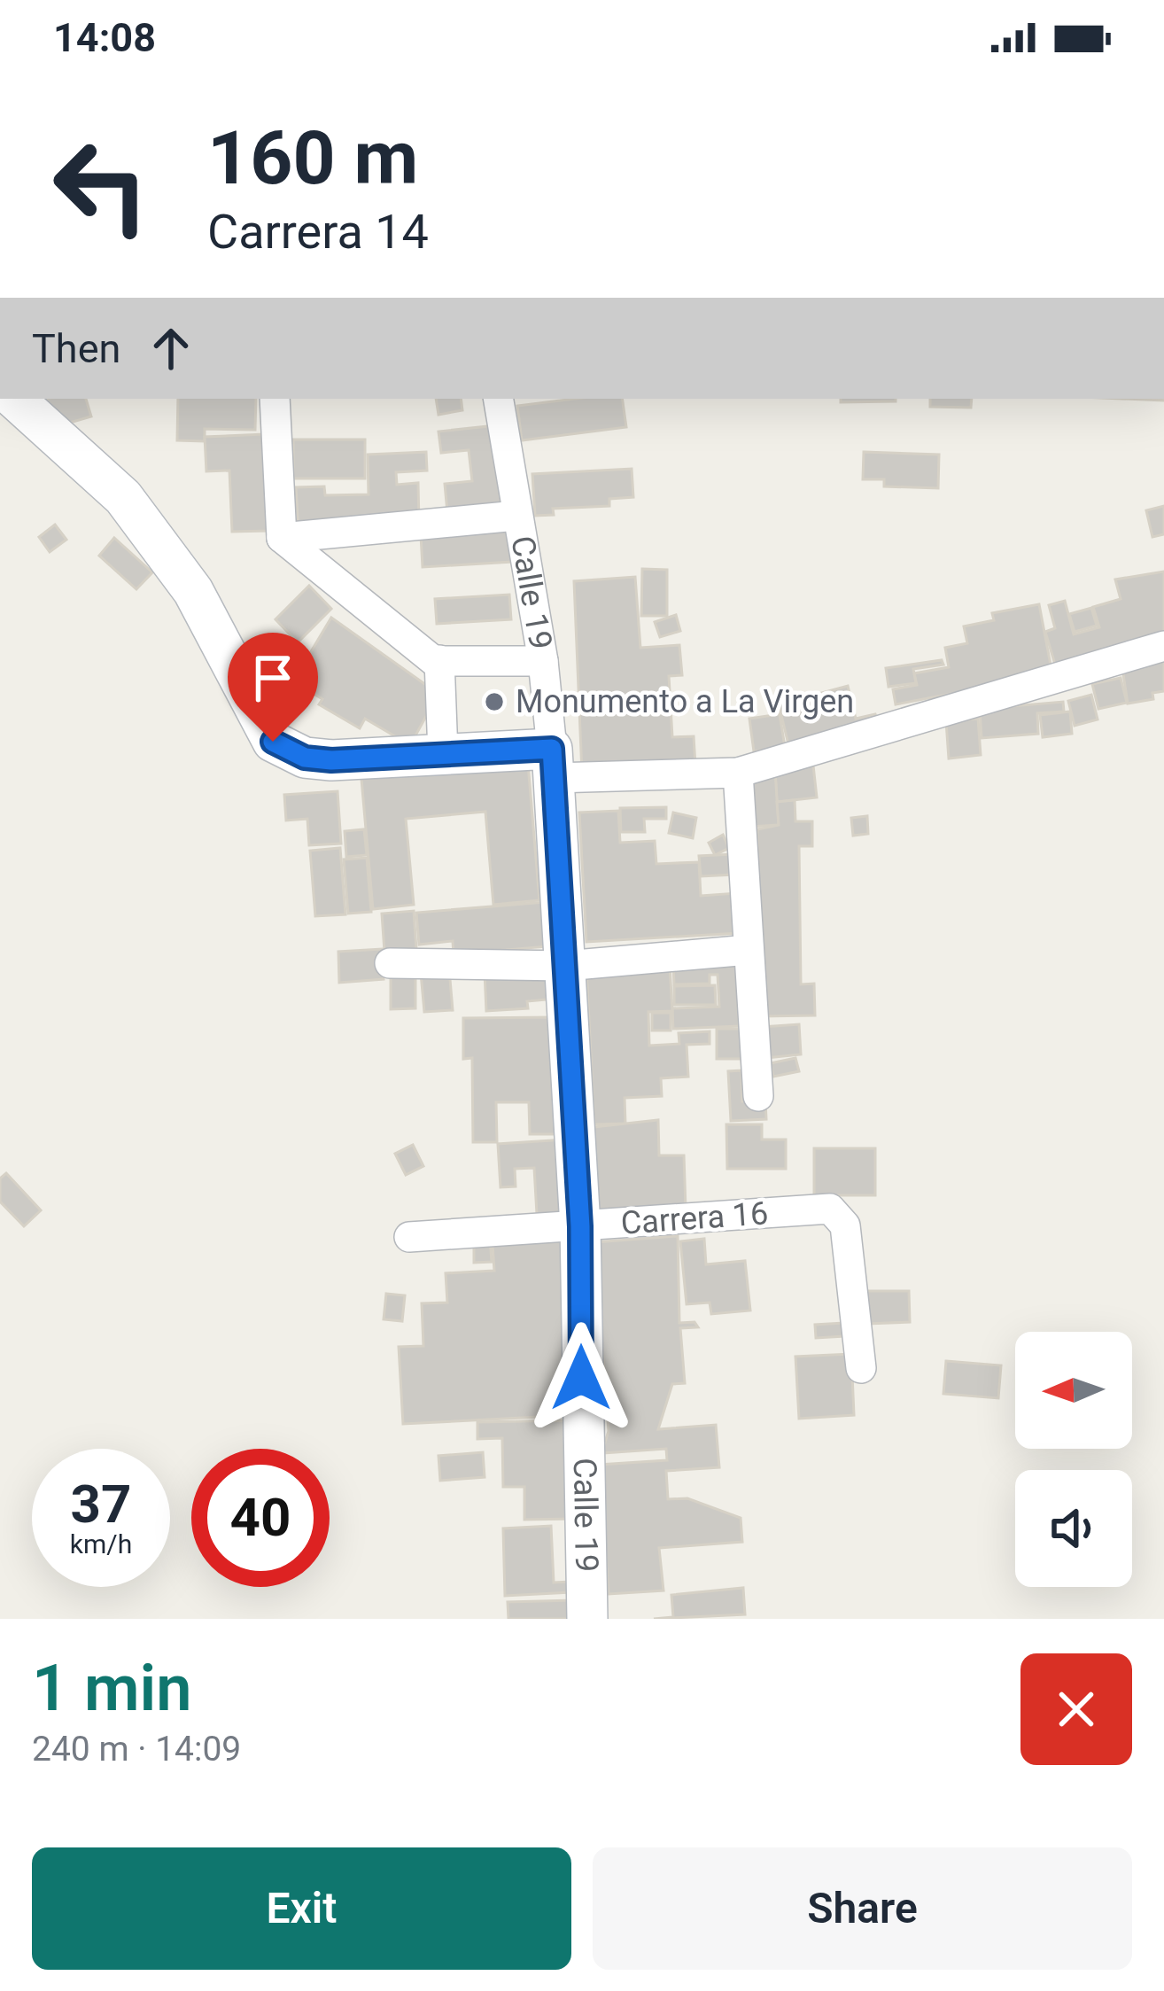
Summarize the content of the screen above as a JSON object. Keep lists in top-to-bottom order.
{
  "streets": {
    "street": ["Calle 19", "Carrera 16"]
  },
  "crossings": [
    ["Calle 19", "Carrera 16"]
  ],
  "places": ["Monumento a La Virgen"],
  "north": "left",
  "page": {
    "status": "14:08",
    "turn": ["160 m", "Carrera 14"],
    "then": "Then",
    "speed": "37 km/h",
    "limit": "40",
    "heading": ["1 min", "240 m · 14:09"],
    "buttons": ["Exit", "Share"]
  }
}
